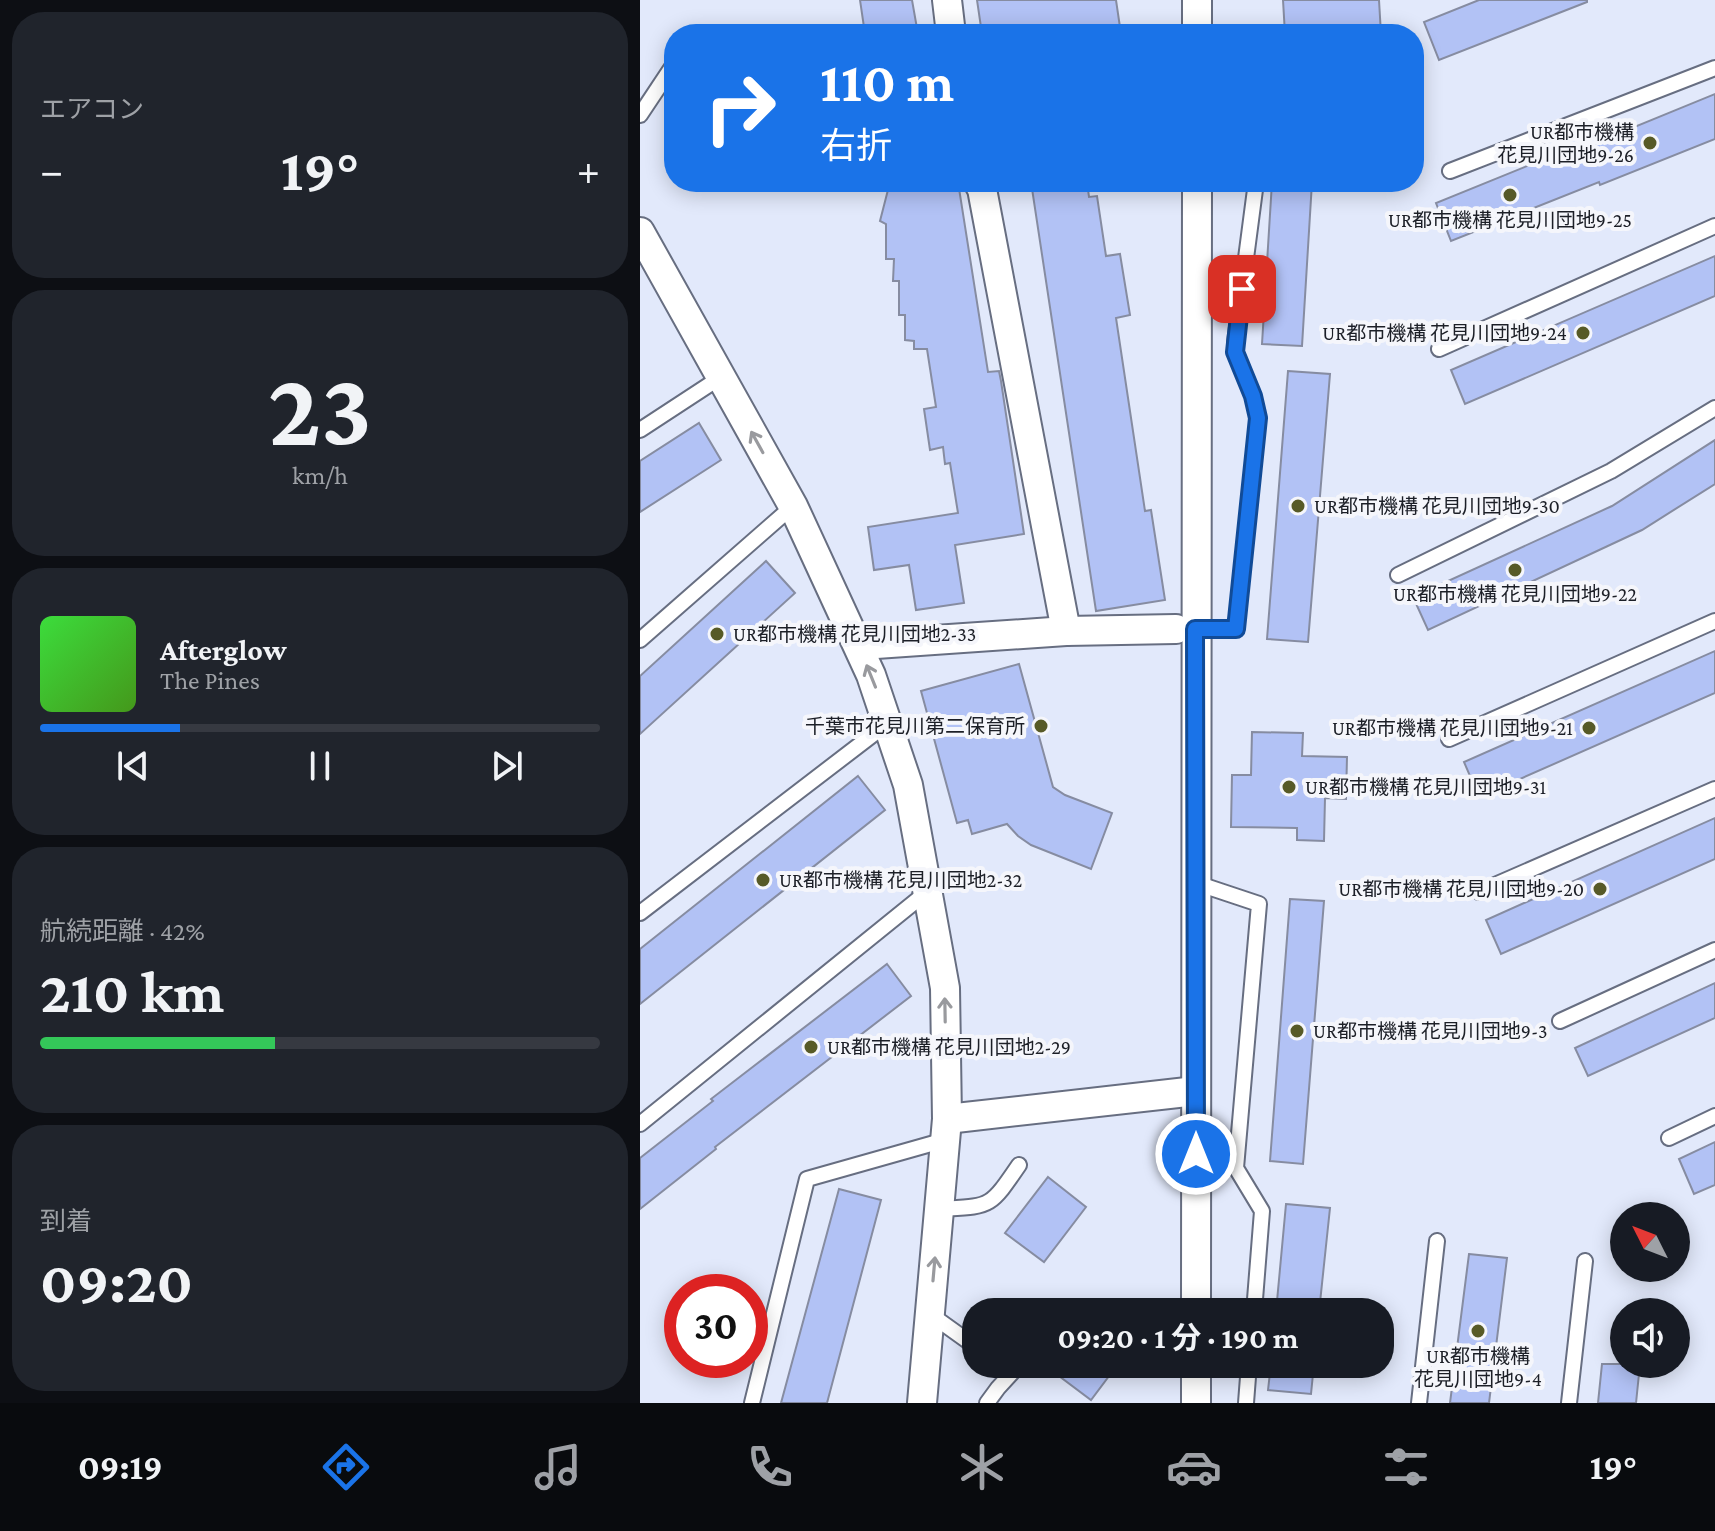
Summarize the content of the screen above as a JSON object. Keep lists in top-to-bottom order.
{
  "places": [
    "UR都市機構 花見川団地9-26",
    "UR都市機構 花見川団地9-25",
    "UR都市機構 花見川団地9-24",
    "UR都市機構 花見川団地9-30",
    "UR都市機構 花見川団地9-22",
    "UR都市機構 花見川団地2-33",
    "千葉市花見川第二保育所",
    "UR都市機構 花見川団地9-21",
    "UR都市機構 花見川団地9-31",
    "UR都市機構 花見川団地2-32",
    "UR都市機構 花見川団地9-20",
    "UR都市機構 花見川団地9-3",
    "UR都市機構 花見川団地2-29",
    "UR都市機構 花見川団地9-4"
  ],
  "north": "top left",
  "page": {
    "tile": [
      "エアコン",
      ["23", "km/h"],
      ["航続距離 · 42%", "210 km"],
      ["到着", "09:20"]
    ],
    "turn": ["110 m", "右折"],
    "heat": ["−", "19°", "+"],
    "song": ["Afterglow", "The Pines"],
    "limit": "30",
    "trip": "09:20 · 1 分 · 190 m",
    "tabs": ["09:19", "19°"]
  }
}
